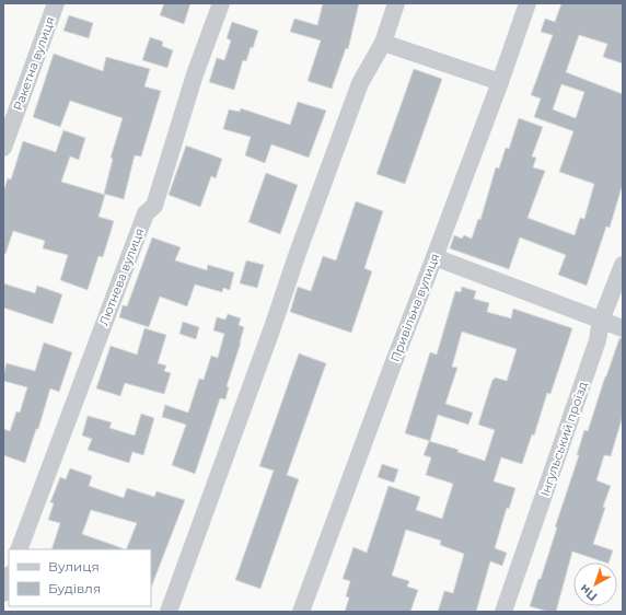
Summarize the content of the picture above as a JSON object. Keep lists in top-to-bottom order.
{
  "streets": {
    "street": [
      "Ракетна вулиця",
      "Лютнева вулиця",
      "Привільна вулиця",
      "Інгульський проїзд"
    ]
  },
  "legend": ["Вулиця", "Будівля"],
  "north": "bottom left"
}
